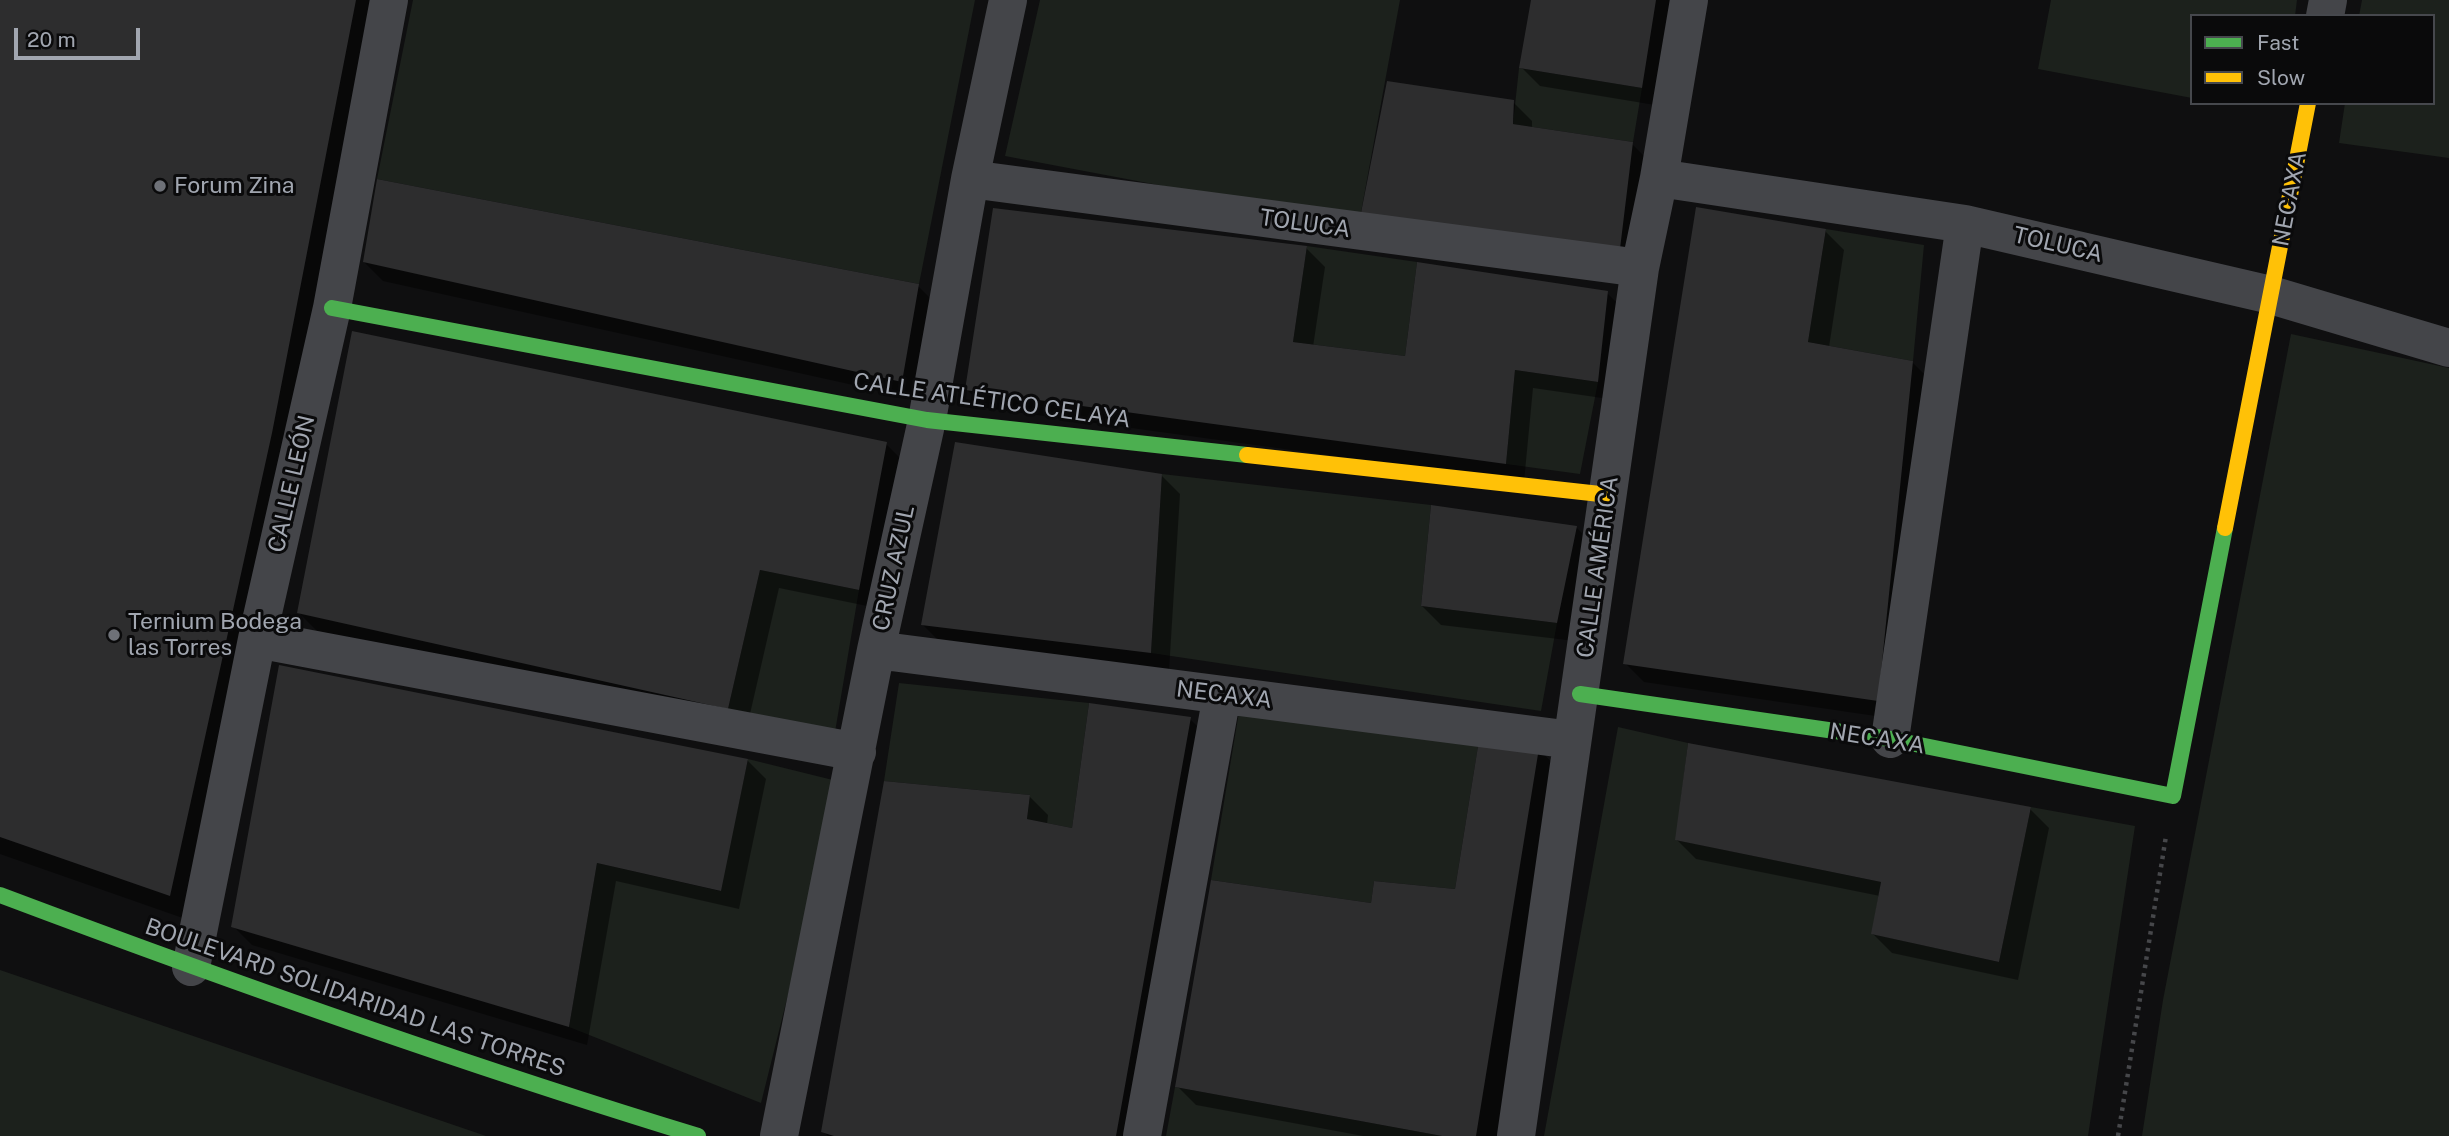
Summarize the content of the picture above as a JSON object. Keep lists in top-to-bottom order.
{
  "streets": {
    "street": [
      "NECAXA",
      "TOLUCA",
      "CALLE ATLÉTICO CELAYA",
      "CALLE LEÓN",
      "CALLE AMÉRICA",
      "CRUZ AZUL",
      "BOULEVARD SOLIDARIDAD LAS TORRES"
    ]
  },
  "crossings": [
    ["NECAXA", "TOLUCA"],
    ["NECAXA", "CALLE AMÉRICA"],
    ["NECAXA", "CRUZ AZUL"],
    ["TOLUCA", "CALLE AMÉRICA"],
    ["TOLUCA", "CRUZ AZUL"],
    ["CALLE ATLÉTICO CELAYA", "CALLE LEÓN"],
    ["CALLE ATLÉTICO CELAYA", "CALLE AMÉRICA"],
    ["CALLE ATLÉTICO CELAYA", "CRUZ AZUL"],
    ["CALLE LEÓN", "BOULEVARD SOLIDARIDAD LAS TORRES"]
  ],
  "places": ["Forum Zina", "Ternium Bodega las Torres"],
  "legend": ["Fast", "Slow"],
  "scale_bar": "20 m"
}
